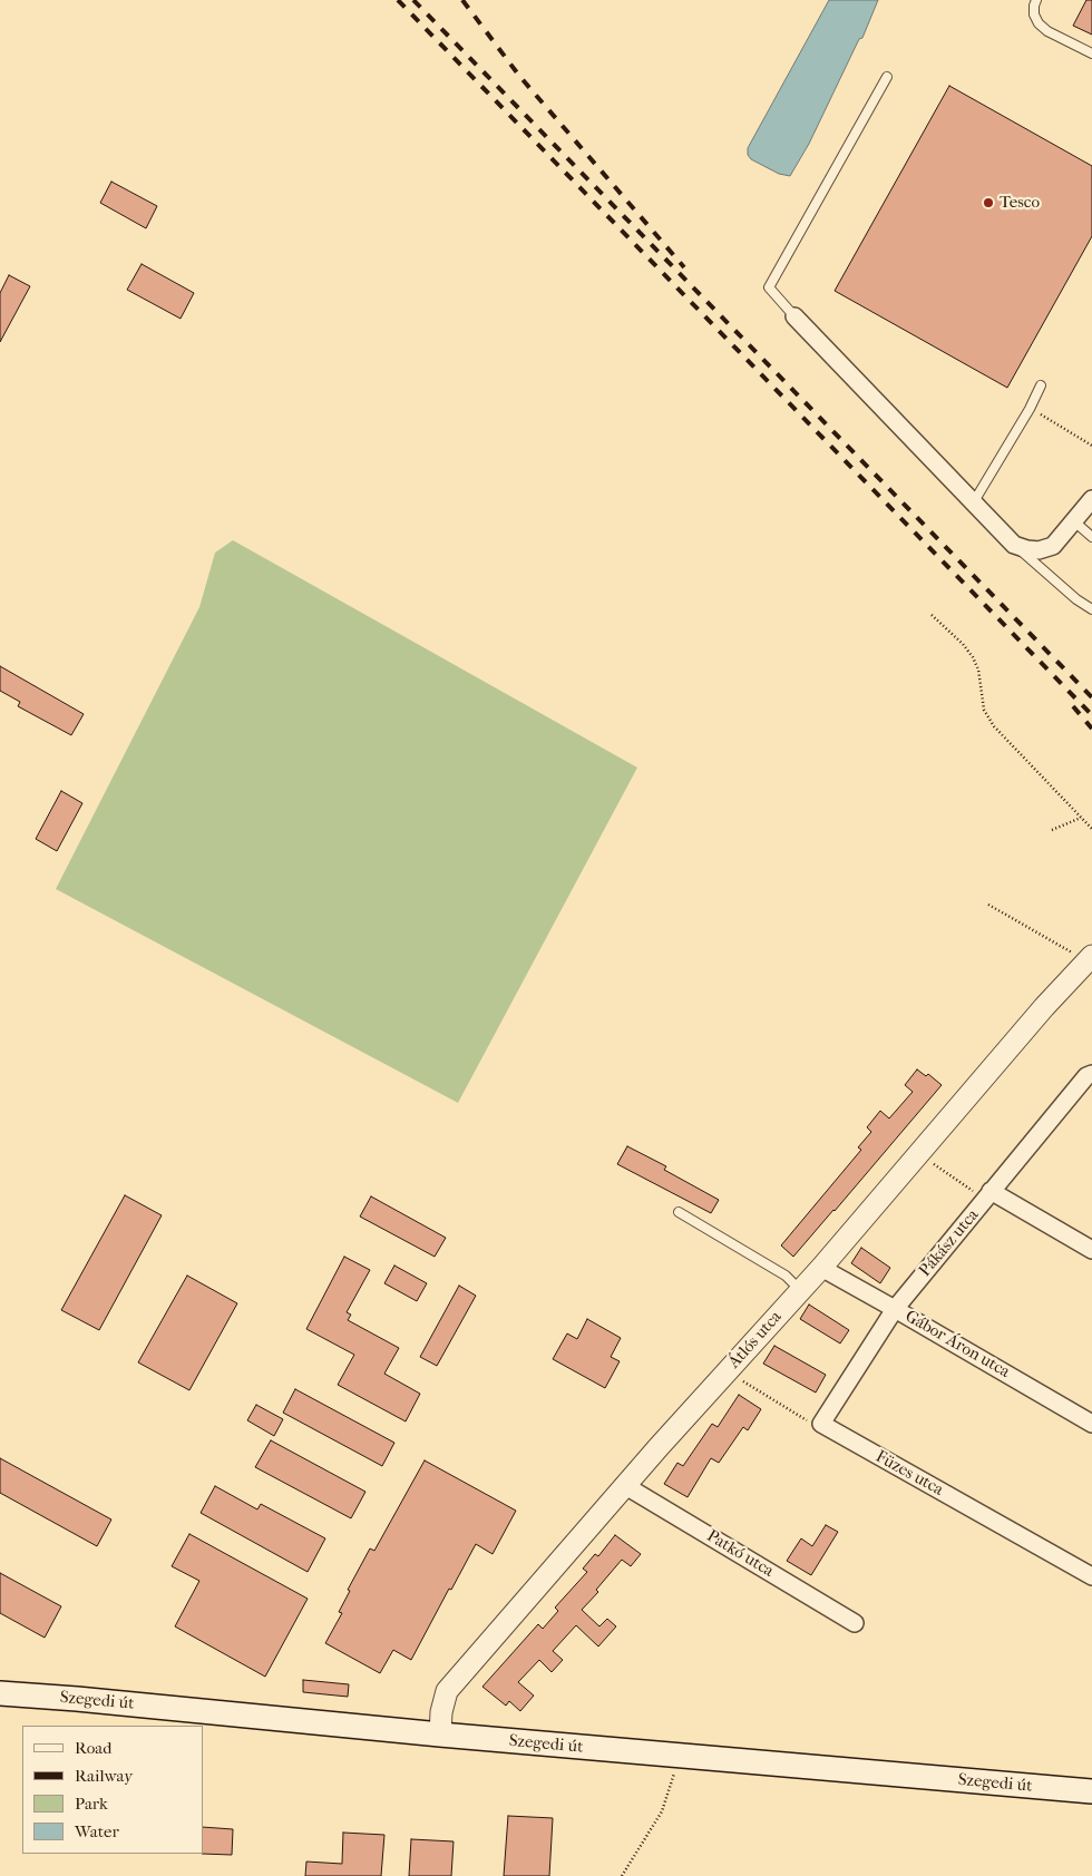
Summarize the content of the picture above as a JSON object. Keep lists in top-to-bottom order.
{
  "streets": {
    "main road": ["Szegedi út"],
    "street": [
      "Pákász utca",
      "Átlós utca",
      "Gábor Áron utca",
      "Füzes utca",
      "Patkó utca"
    ]
  },
  "crossings": [
    ["Pákász utca", "Gábor Áron utca"],
    ["Pákász utca", "Füzes utca"],
    ["Átlós utca", "Gábor Áron utca"],
    ["Átlós utca", "Patkó utca"],
    ["Átlós utca", "Szegedi út"]
  ],
  "places": ["Tesco"],
  "legend": [
    "Road",
    "Railway",
    "Park",
    "Water"
  ]
}
